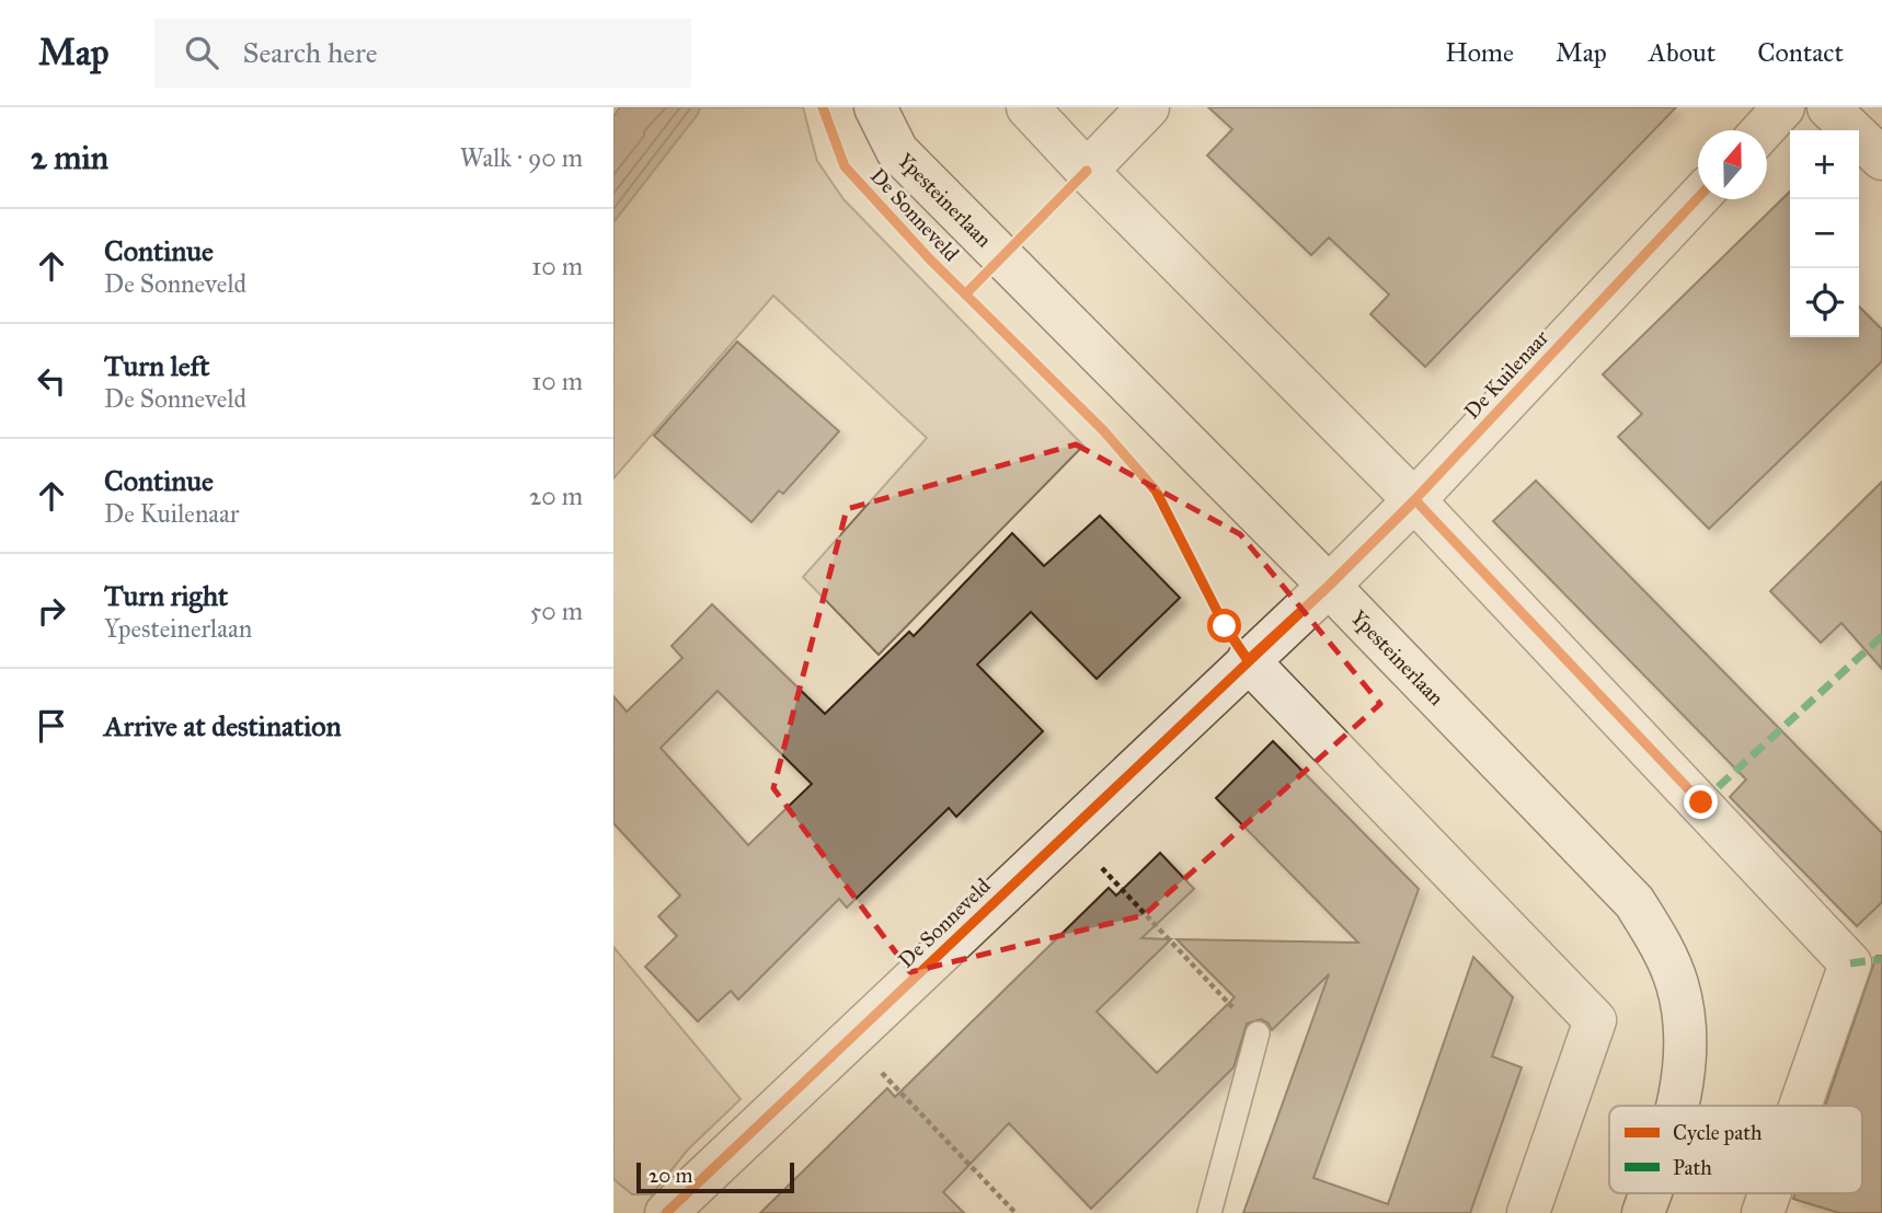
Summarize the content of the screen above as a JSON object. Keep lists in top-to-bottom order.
{
  "streets": {
    "street": ["Ypesteinerlaan", "De Sonneveld", "De Kuilenaar"]
  },
  "crossings": [
    ["Ypesteinerlaan", "De Sonneveld"],
    ["Ypesteinerlaan", "De Kuilenaar"],
    ["De Sonneveld", "De Kuilenaar"]
  ],
  "legend": ["Cycle path", "Path"],
  "scale_bar": "20 m",
  "north": "top",
  "page": {
    "header": "Map",
    "search": "Search here",
    "nav": [
      "Home",
      "Map",
      "About",
      "Contact"
    ],
    "heading": ["2 min", "Walk · 90 m"],
    "map_buttons": ["+", "−"],
    "list": [
      ["Continue", "De Sonneveld", "10 m"],
      ["Turn left", "De Sonneveld", "10 m"],
      ["Continue", "De Kuilenaar", "20 m"],
      ["Turn right", "Ypesteinerlaan", "50 m"],
      "Arrive at destination"
    ],
    "scale": "20 m"
  }
}
